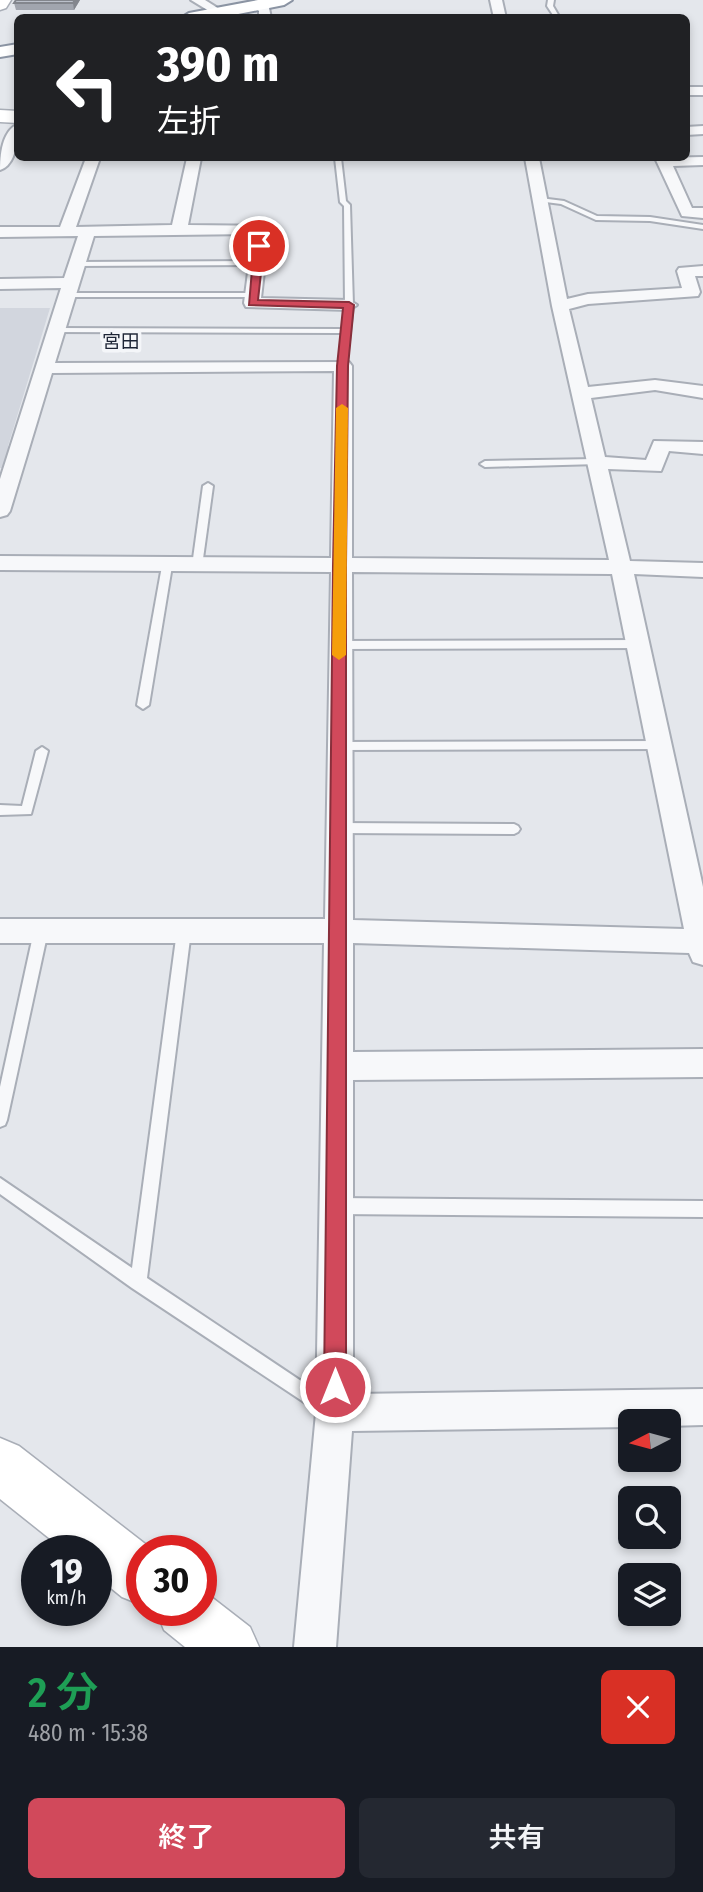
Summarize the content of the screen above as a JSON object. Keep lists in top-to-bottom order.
{
  "districts": ["宮田"],
  "north": "left",
  "page": {
    "turn": ["390 m", "左折"],
    "speed": "19 km/h",
    "limit": "30",
    "heading": ["2 分", "480 m · 15:38"],
    "buttons": ["終了", "共有"]
  }
}
